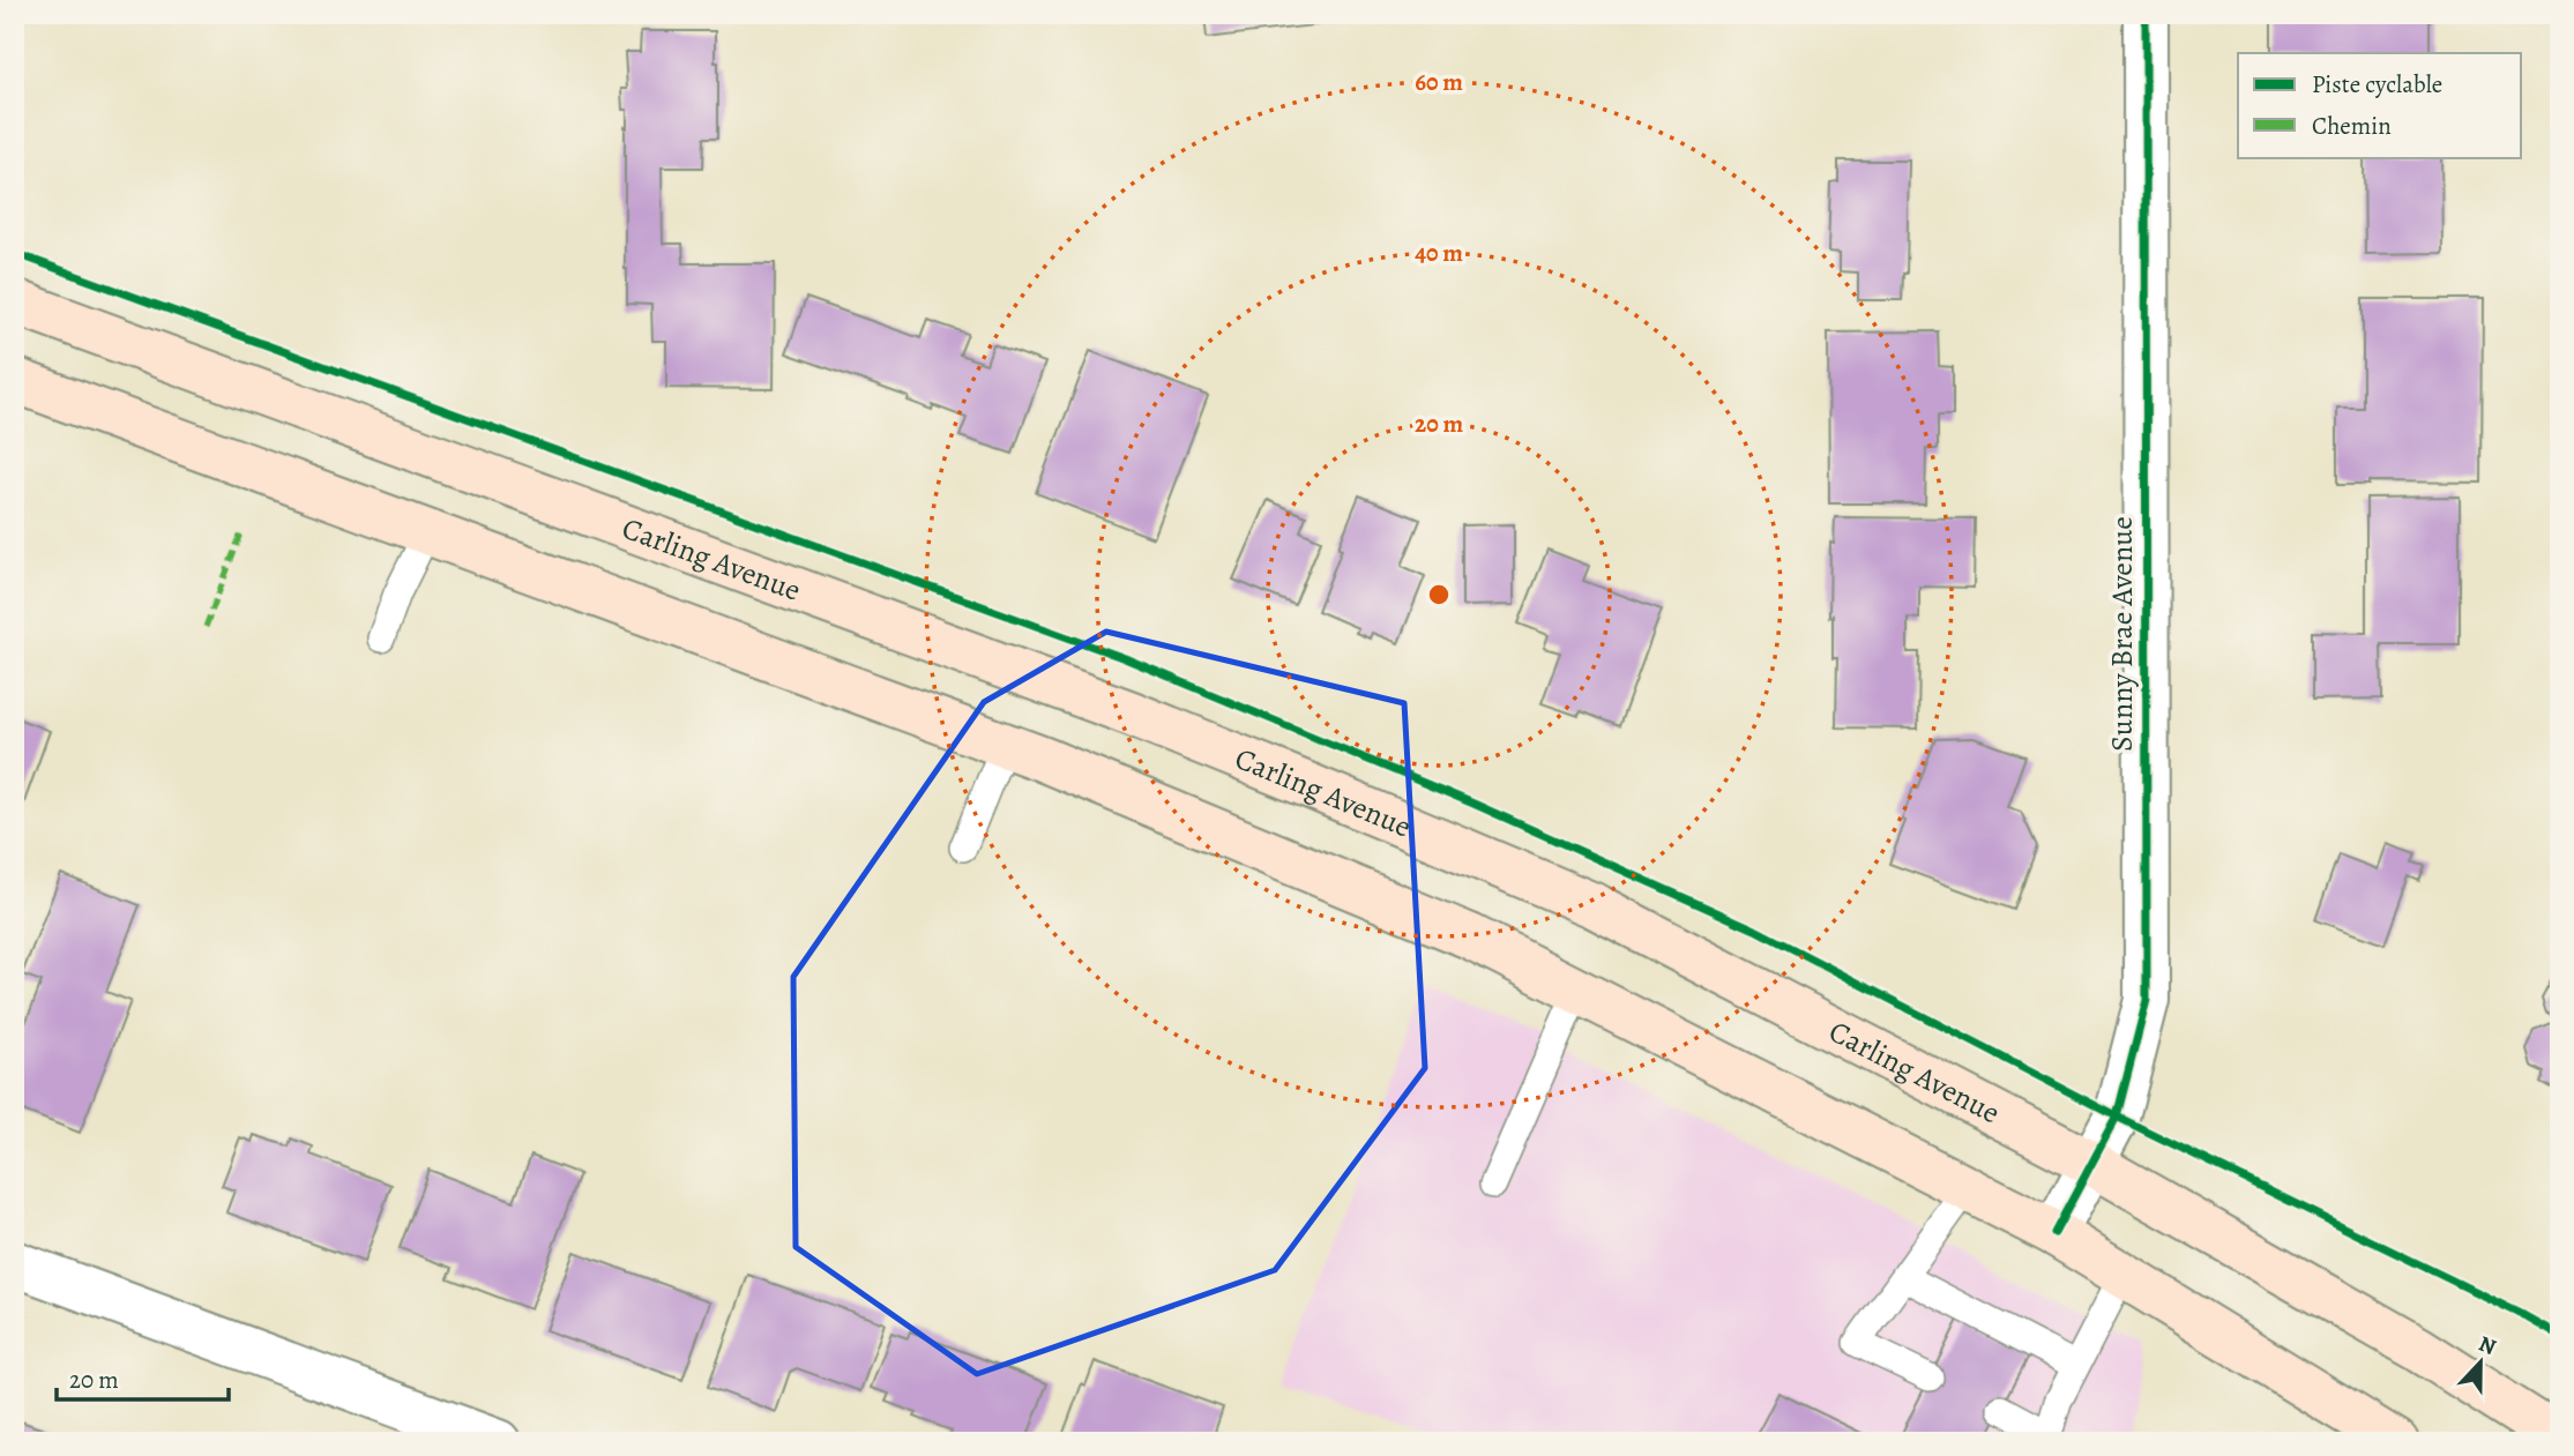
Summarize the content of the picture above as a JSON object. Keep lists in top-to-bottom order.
{
  "streets": {
    "main road": ["Carling Avenue"],
    "street": ["Sunny Brae Avenue"]
  },
  "crossings": [
    ["Carling Avenue", "Sunny Brae Avenue"]
  ],
  "legend": ["Piste cyclable", "Chemin"],
  "scale_bar": "20 m",
  "north": "top",
  "rings": ["60 m", "40 m", "20 m"]
}
